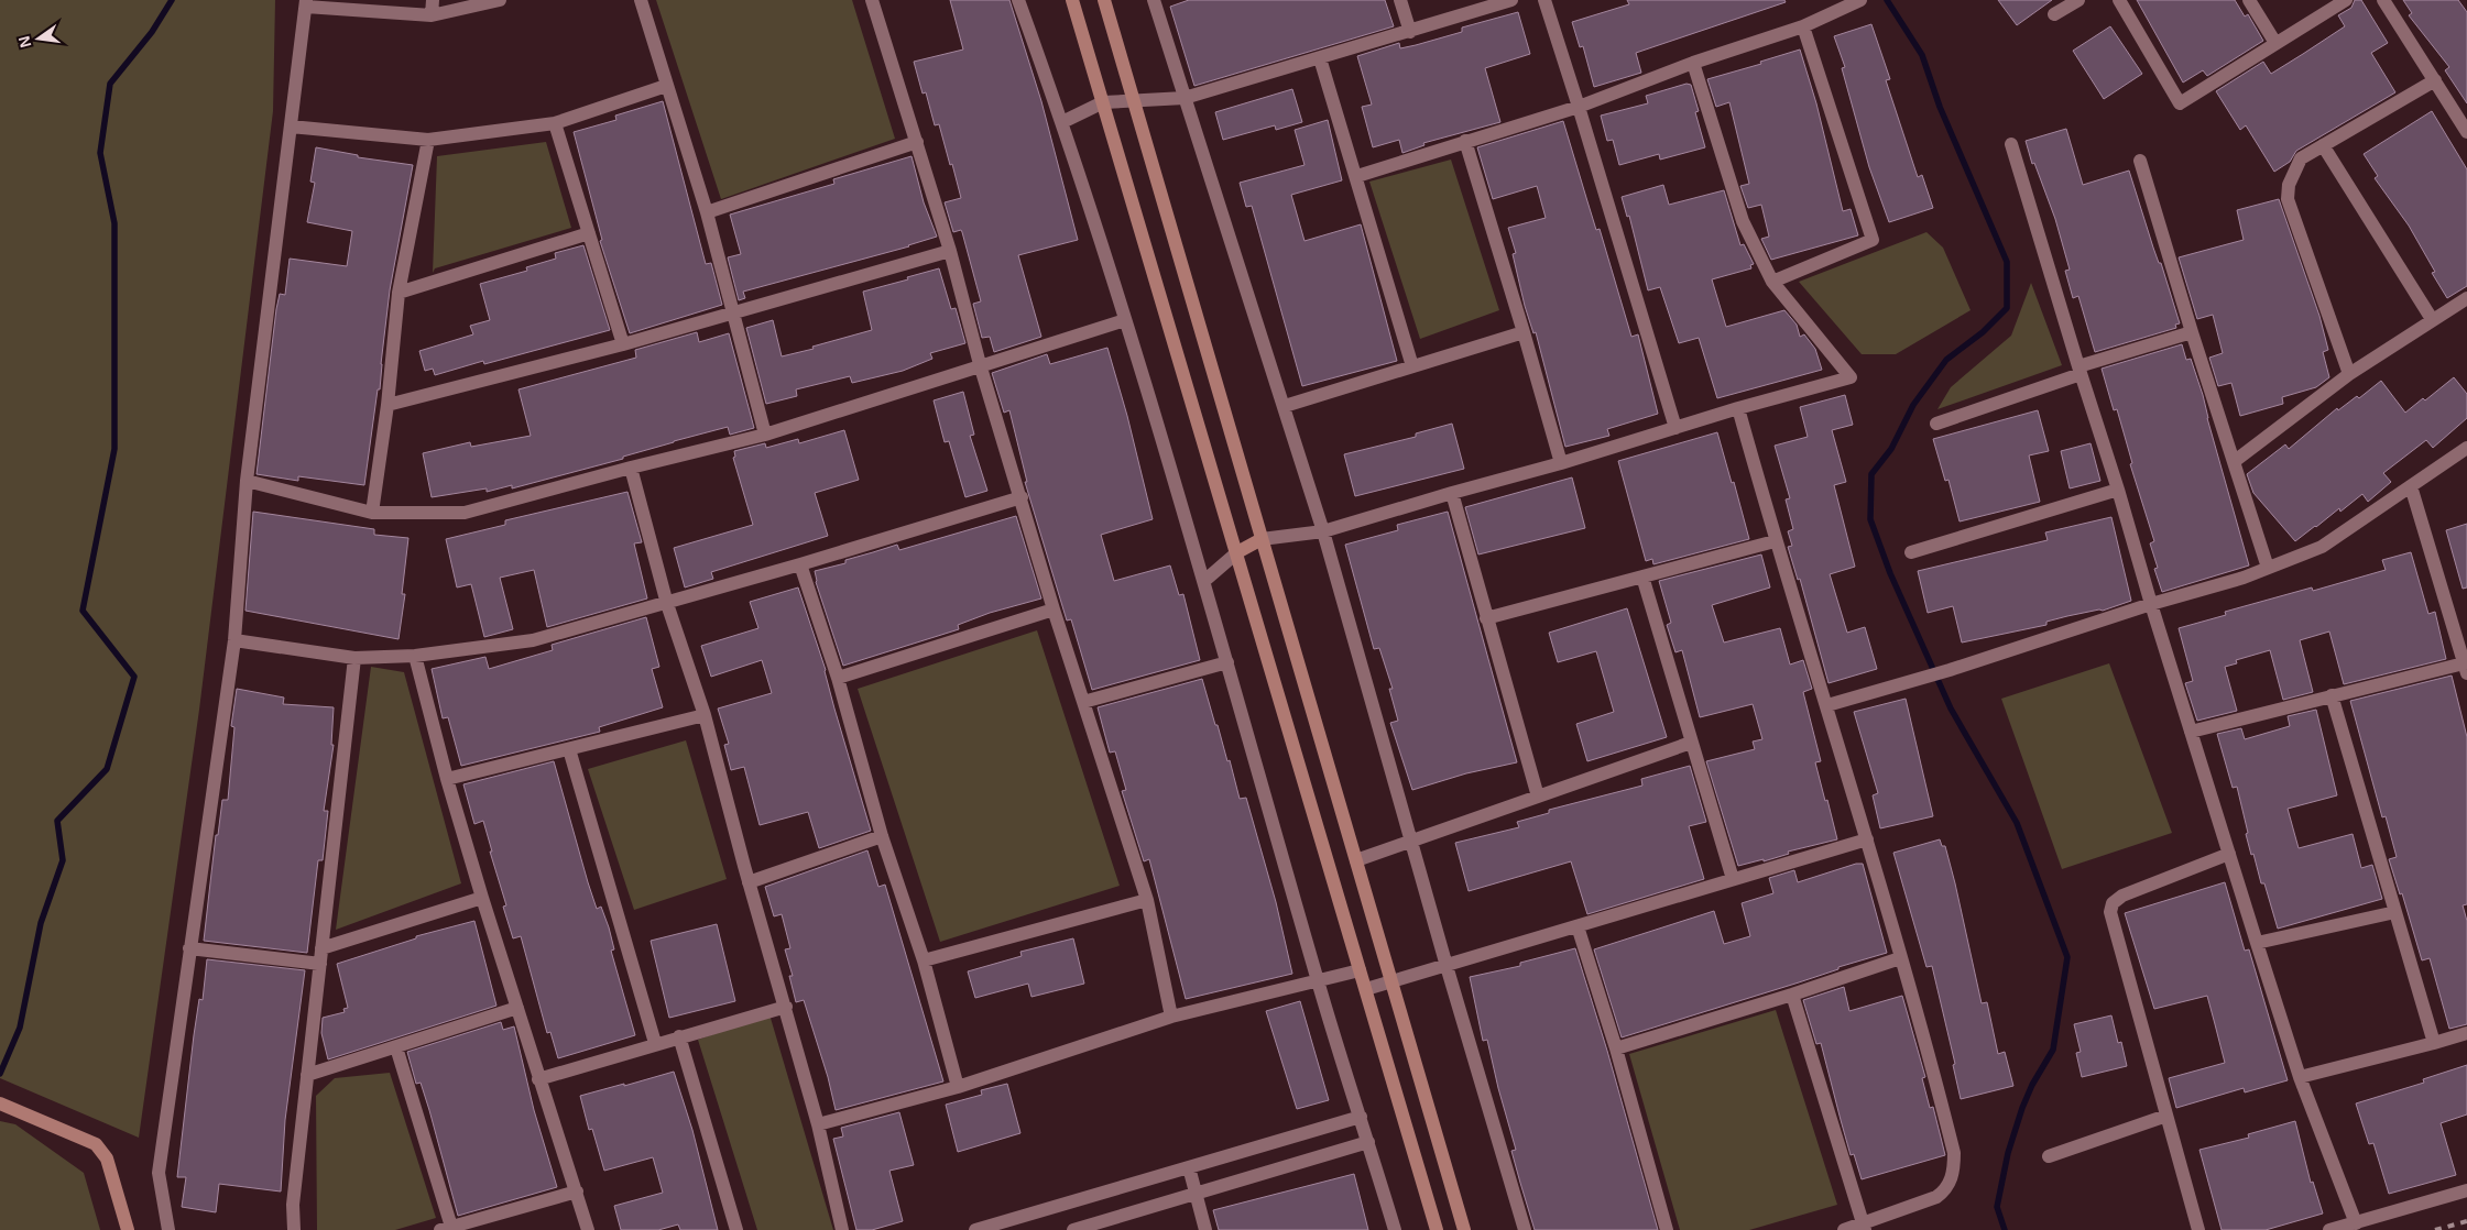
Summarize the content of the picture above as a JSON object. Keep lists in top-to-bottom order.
{
  "north": "left"
}
